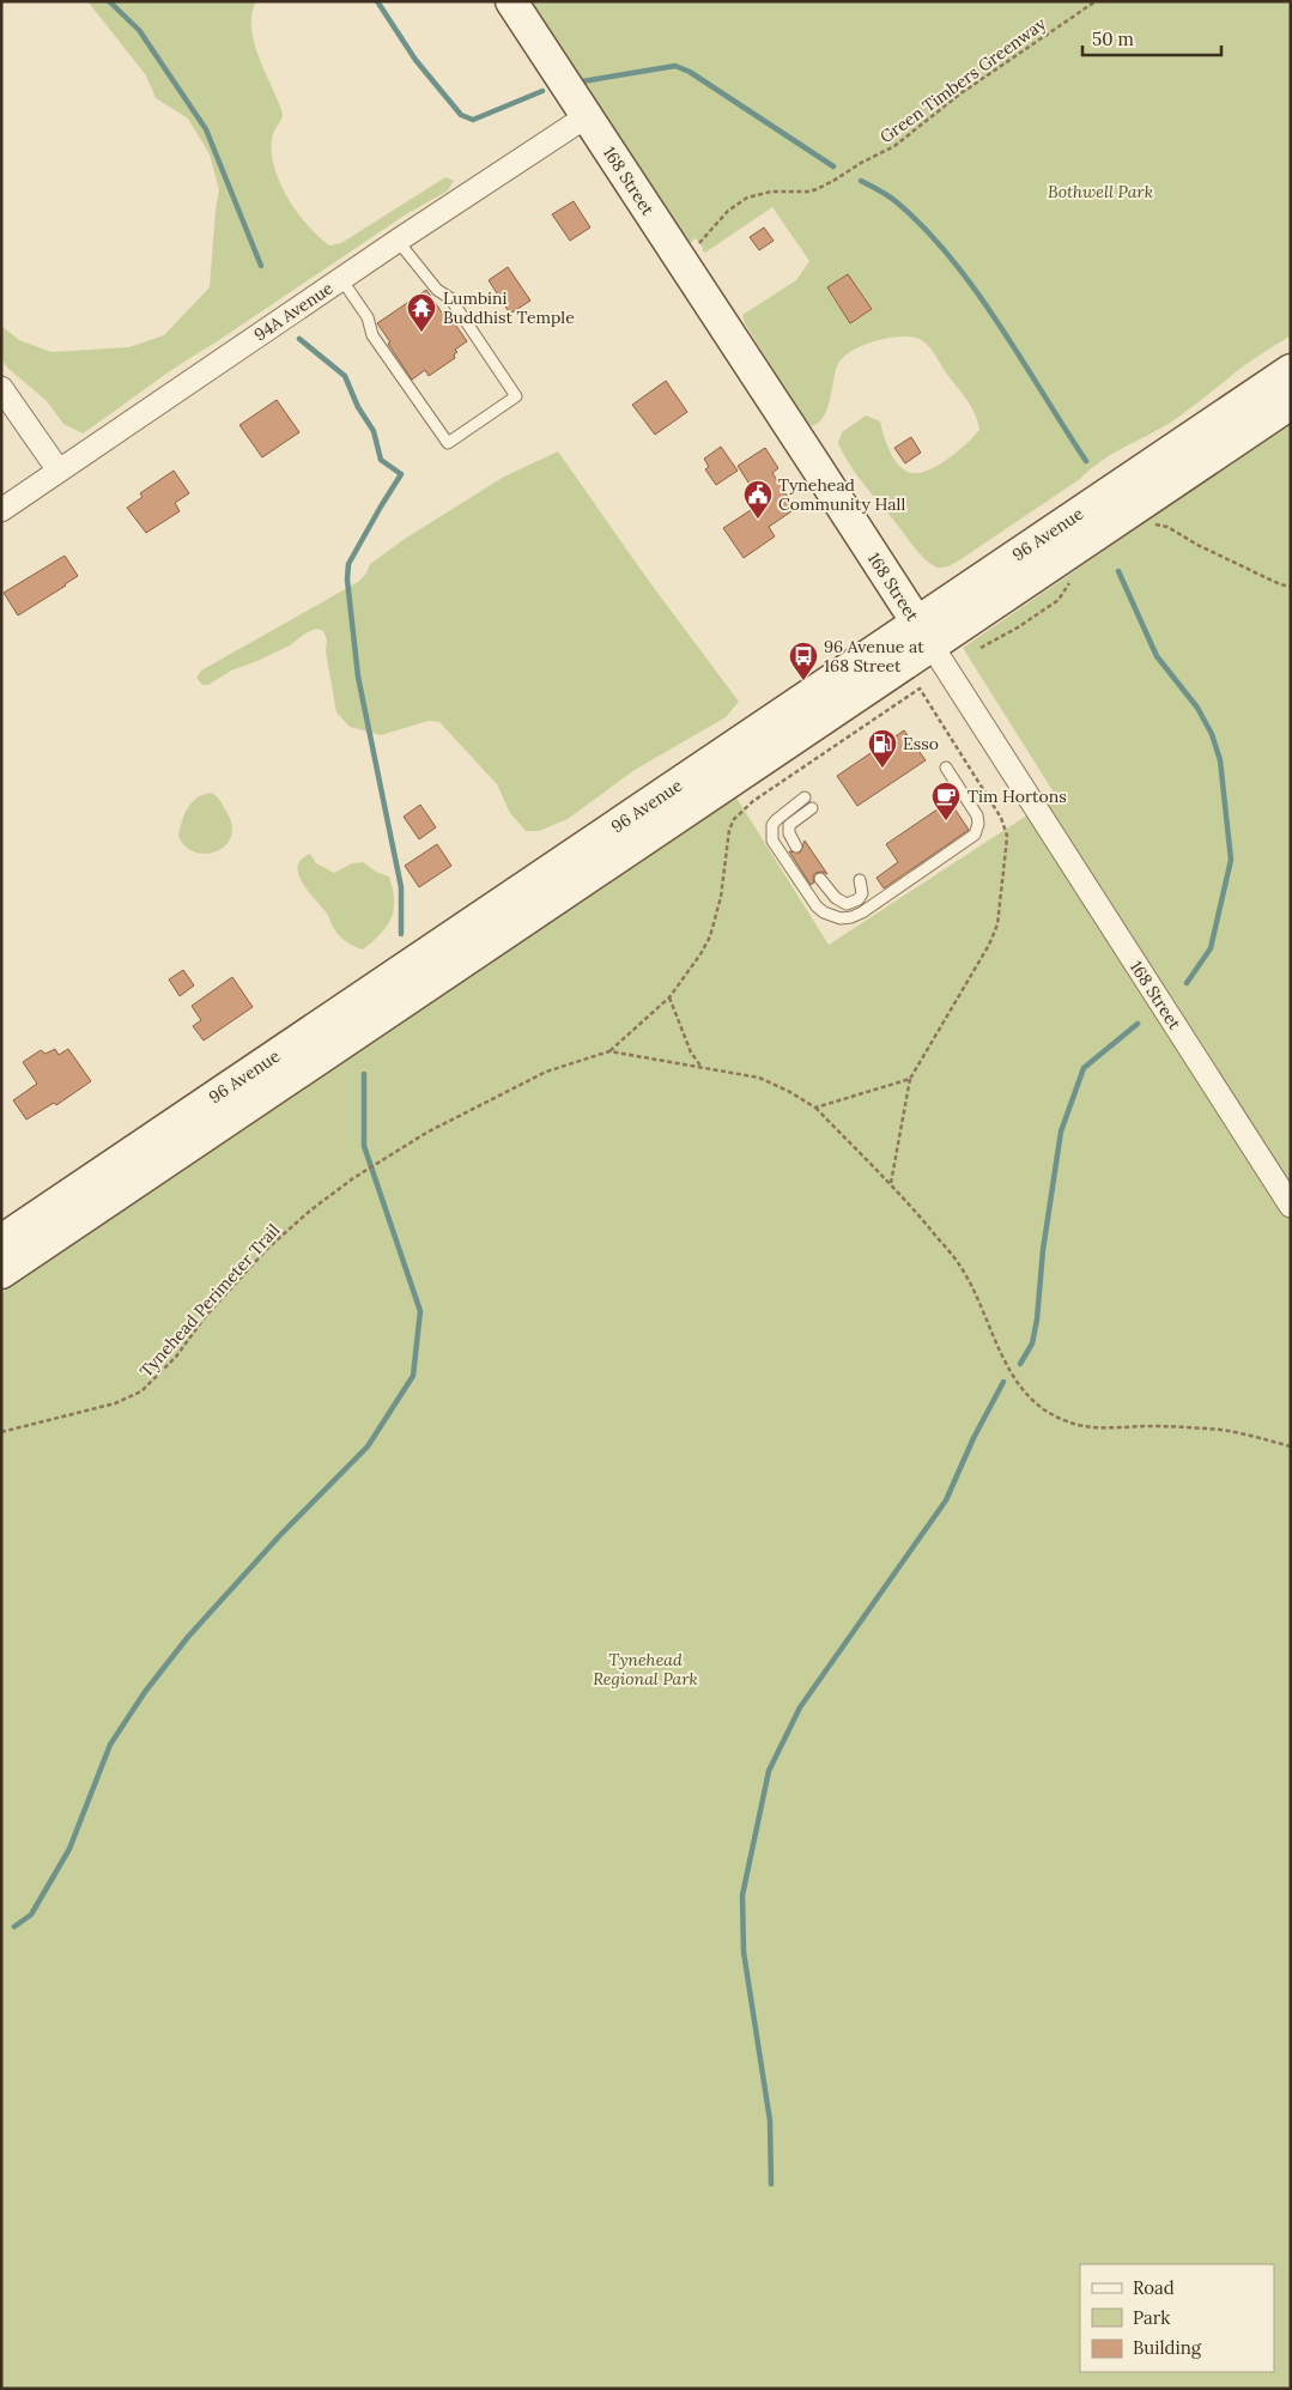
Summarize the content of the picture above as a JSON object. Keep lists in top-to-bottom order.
{
  "streets": {
    "main road": ["168 Street", "96 Avenue"],
    "street": ["94A Avenue"],
    "path": ["Green Timbers Greenway", "Tynehead Perimeter Trail"]
  },
  "crossings": [
    ["168 Street", "94A Avenue"],
    ["168 Street", "96 Avenue"]
  ],
  "parks": ["Bothwell Park", "Tynehead Regional Park"],
  "places": {
    "temple": ["Lumbini Buddhist Temple"],
    "public building": ["Tynehead Community Hall"],
    "bus stop": ["96 Avenue at 168 Street"],
    "fuel station": ["Esso"],
    "cafe": ["Tim Hortons"]
  },
  "legend": ["Road", "Park", "Building"],
  "scale_bar": "50 m"
}
